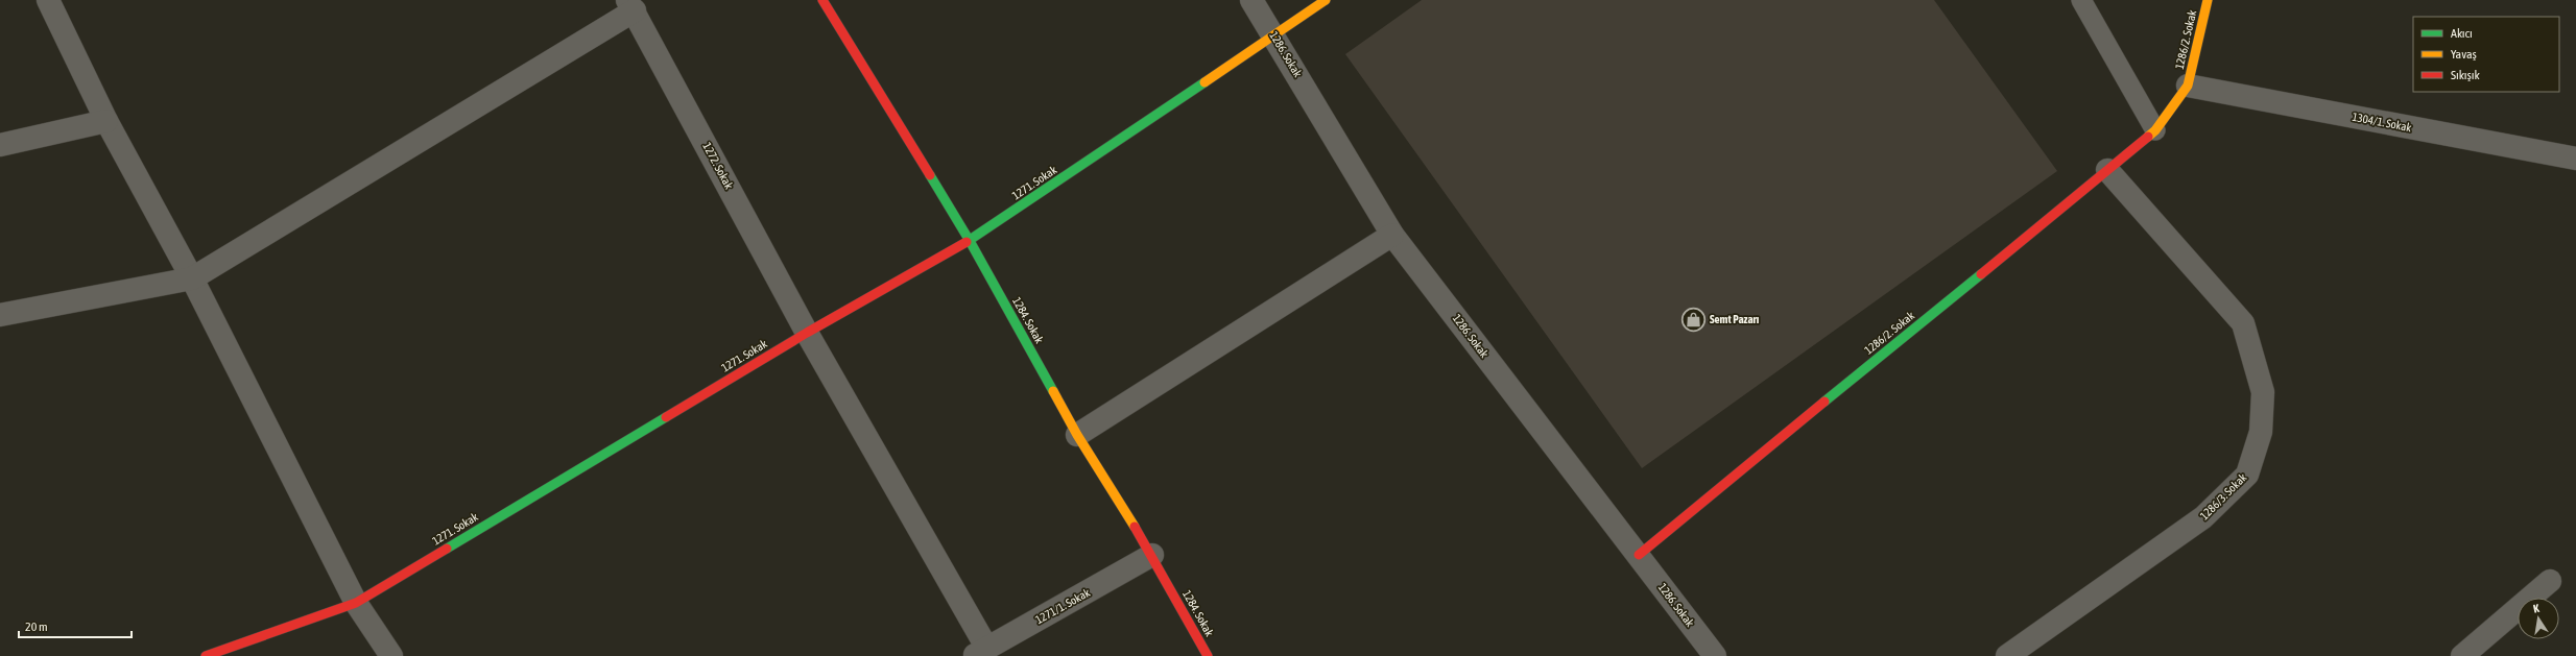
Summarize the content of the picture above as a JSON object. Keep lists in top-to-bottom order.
{
  "streets": {
    "street": [
      "1286/2. Sokak",
      "1286. Sokak",
      "1304/1. Sokak",
      "1272. Sokak",
      "1271. Sokak",
      "1284. Sokak",
      "1286/3. Sokak",
      "1271/1. Sokak"
    ]
  },
  "crossings": [
    ["1286/2. Sokak", "1286. Sokak"],
    ["1286/2. Sokak", "1304/1. Sokak"],
    ["1286/2. Sokak", "1286/3. Sokak"],
    ["1286. Sokak", "1271. Sokak"],
    ["1272. Sokak", "1271. Sokak"],
    ["1272. Sokak", "1271/1. Sokak"],
    ["1271. Sokak", "1284. Sokak"],
    ["1284. Sokak", "1271/1. Sokak"]
  ],
  "places": {
    "shop": ["Semt Pazarı"]
  },
  "legend": ["Akıcı", "Yavaş", "Sıkışık"],
  "scale_bar": "20 m",
  "north": "top"
}
